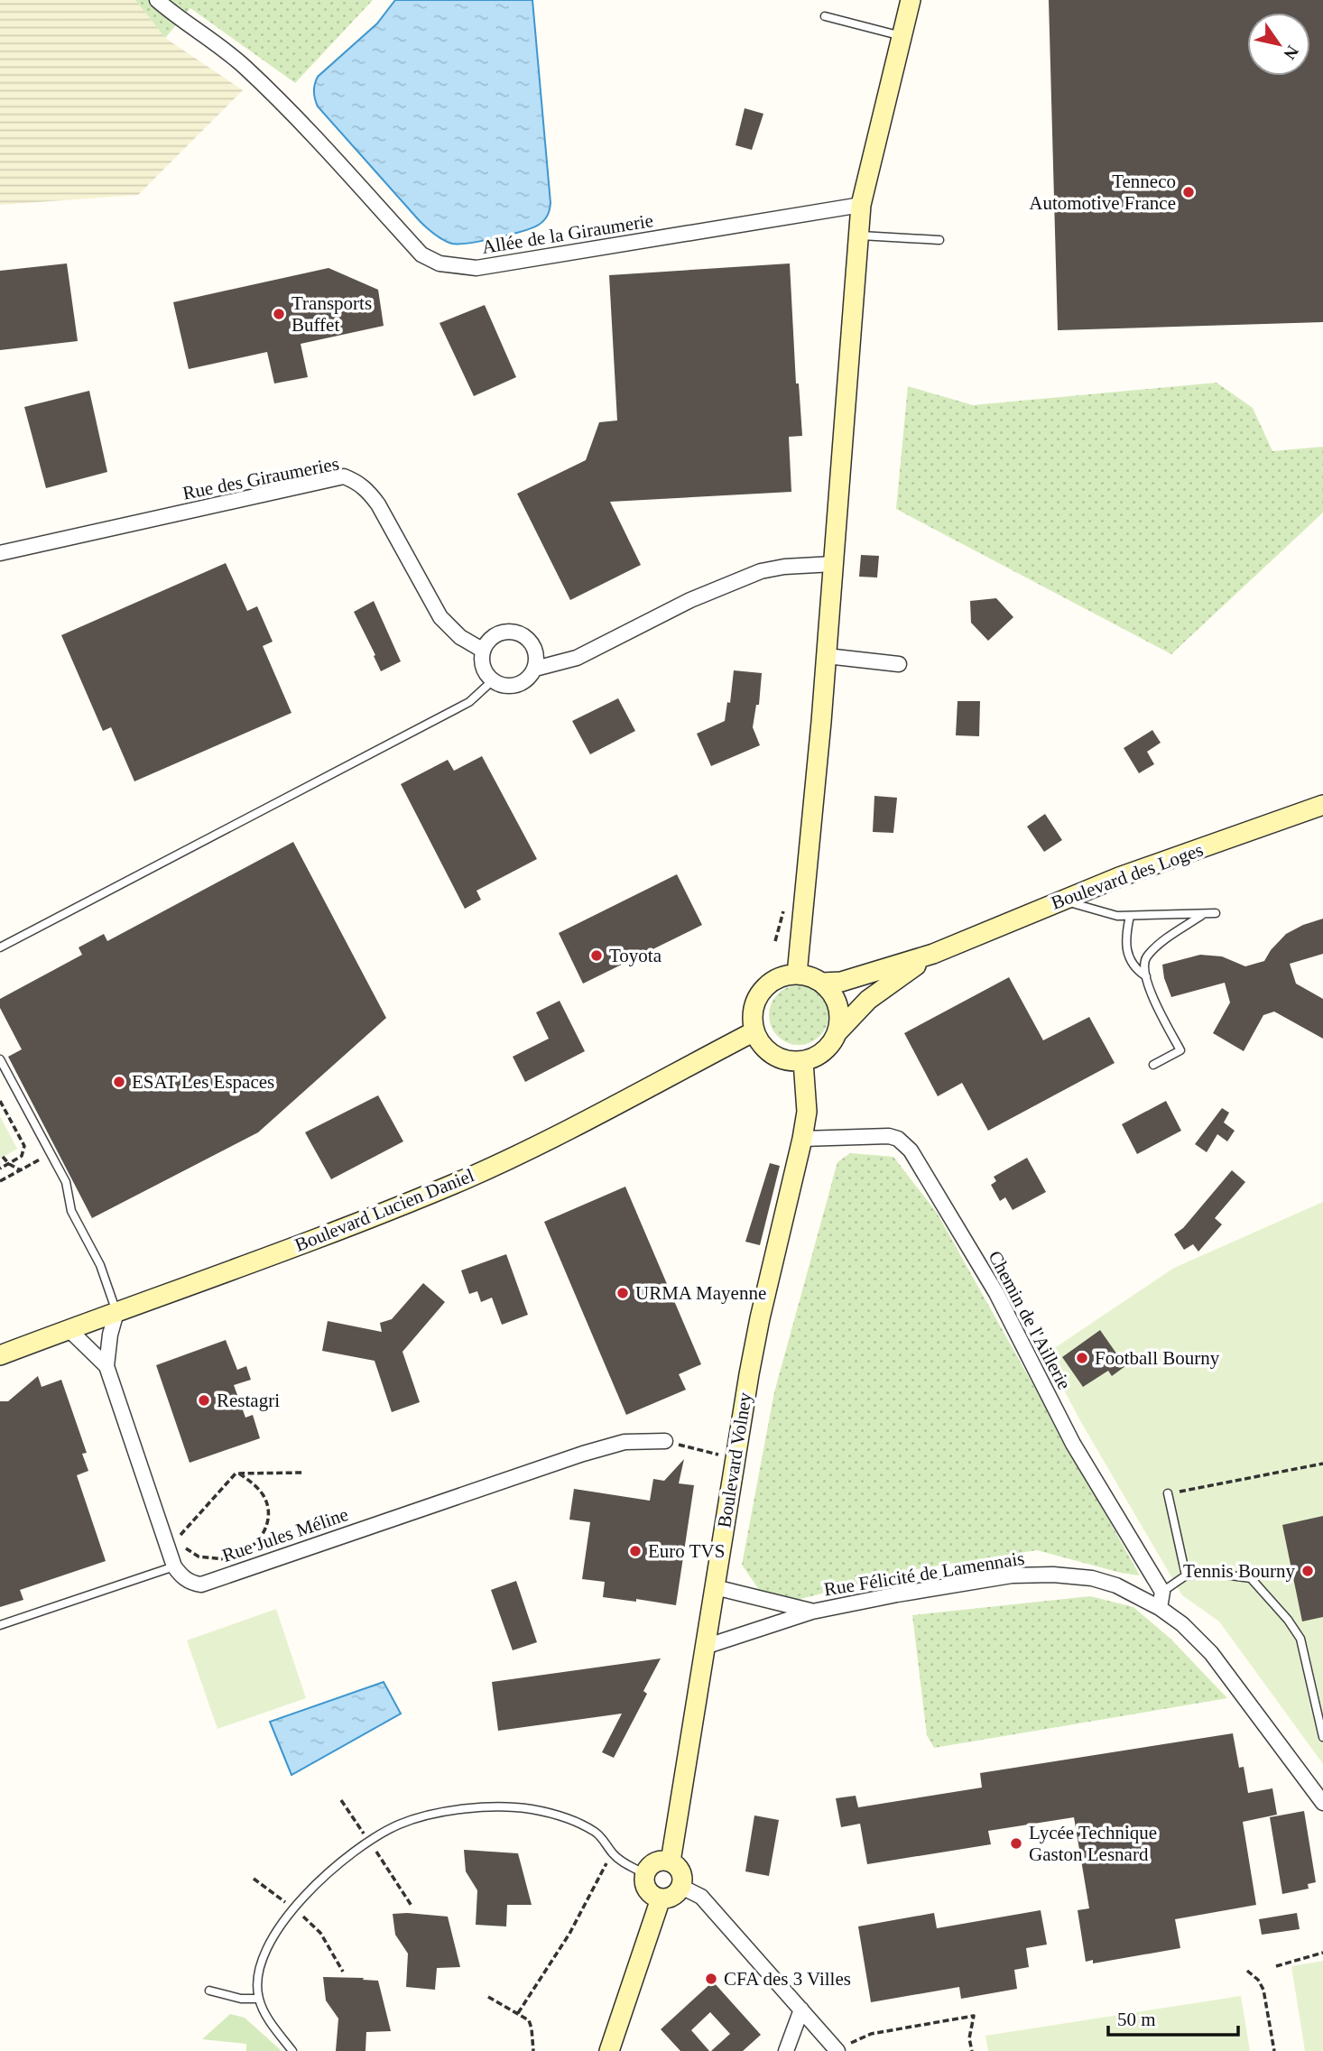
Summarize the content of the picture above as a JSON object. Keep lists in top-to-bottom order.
{
  "streets": {
    "main road": ["Boulevard des Loges", "Boulevard Lucien Daniel", "Boulevard Volney"],
    "street": [
      "Allée de la Giraumerie",
      "Rue des Giraumeries",
      "Chemin de l'Aillerie",
      "Rue Jules Méline",
      "Rue Félicité de Lamennais"
    ]
  },
  "crossings": [
    ["Boulevard des Loges", "Boulevard Lucien Daniel"],
    ["Boulevard des Loges", "Boulevard Volney"],
    ["Boulevard Lucien Daniel", "Boulevard Volney"],
    ["Chemin de l'Aillerie", "Boulevard Volney"],
    ["Boulevard Volney", "Rue Félicité de Lamennais"]
  ],
  "places": [
    "Tenneco Automotive France",
    "Transports Buffet",
    "Toyota",
    "ESAT Les Espaces",
    "URMA Mayenne",
    "Football Bourny",
    "Restagri",
    "Euro TVS",
    "Tennis Bourny",
    "Lycée Technique Gaston Lesnard",
    "CFA des 3 Villes"
  ],
  "scale_bar": "50 m",
  "north": "bottom right"
}
